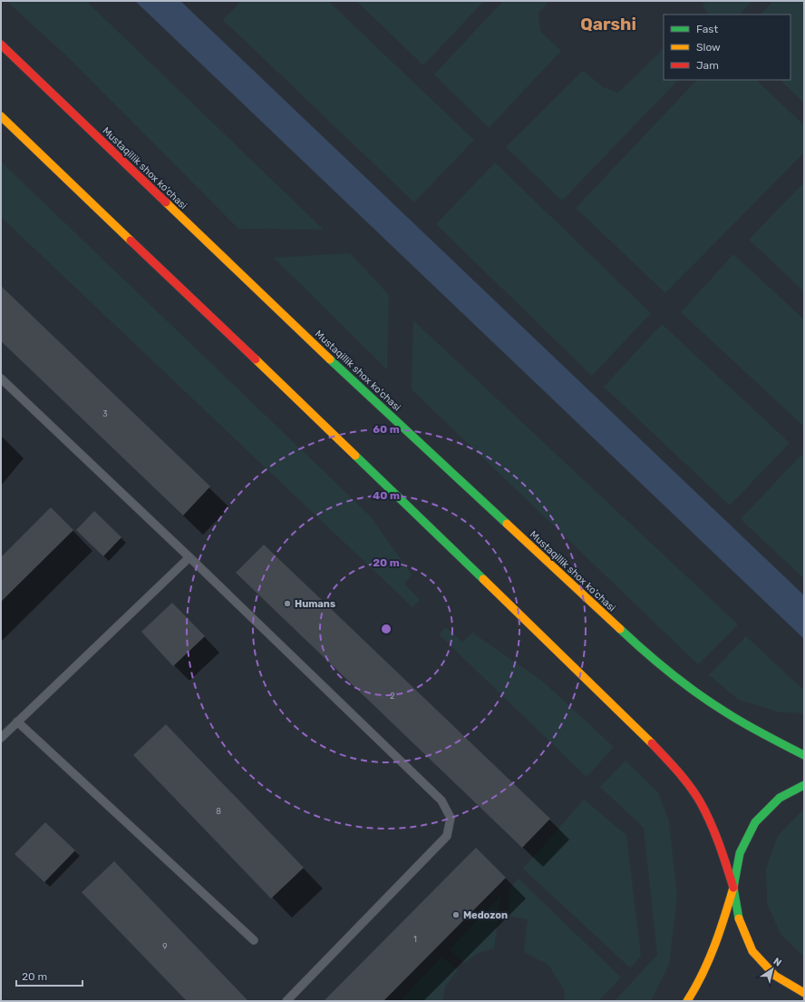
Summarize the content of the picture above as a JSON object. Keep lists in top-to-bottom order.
{
  "streets": {
    "main road": ["Mustaqillik shox ko'chasi"]
  },
  "districts": ["Qarshi"],
  "places": ["Humans", "Medozon"],
  "house_numbers": [
    "3",
    "2",
    "8",
    "1",
    "9"
  ],
  "legend": ["Fast", "Slow", "Jam"],
  "scale_bar": "20 m",
  "north": "top right",
  "rings": ["60 m", "40 m", "20 m"]
}
